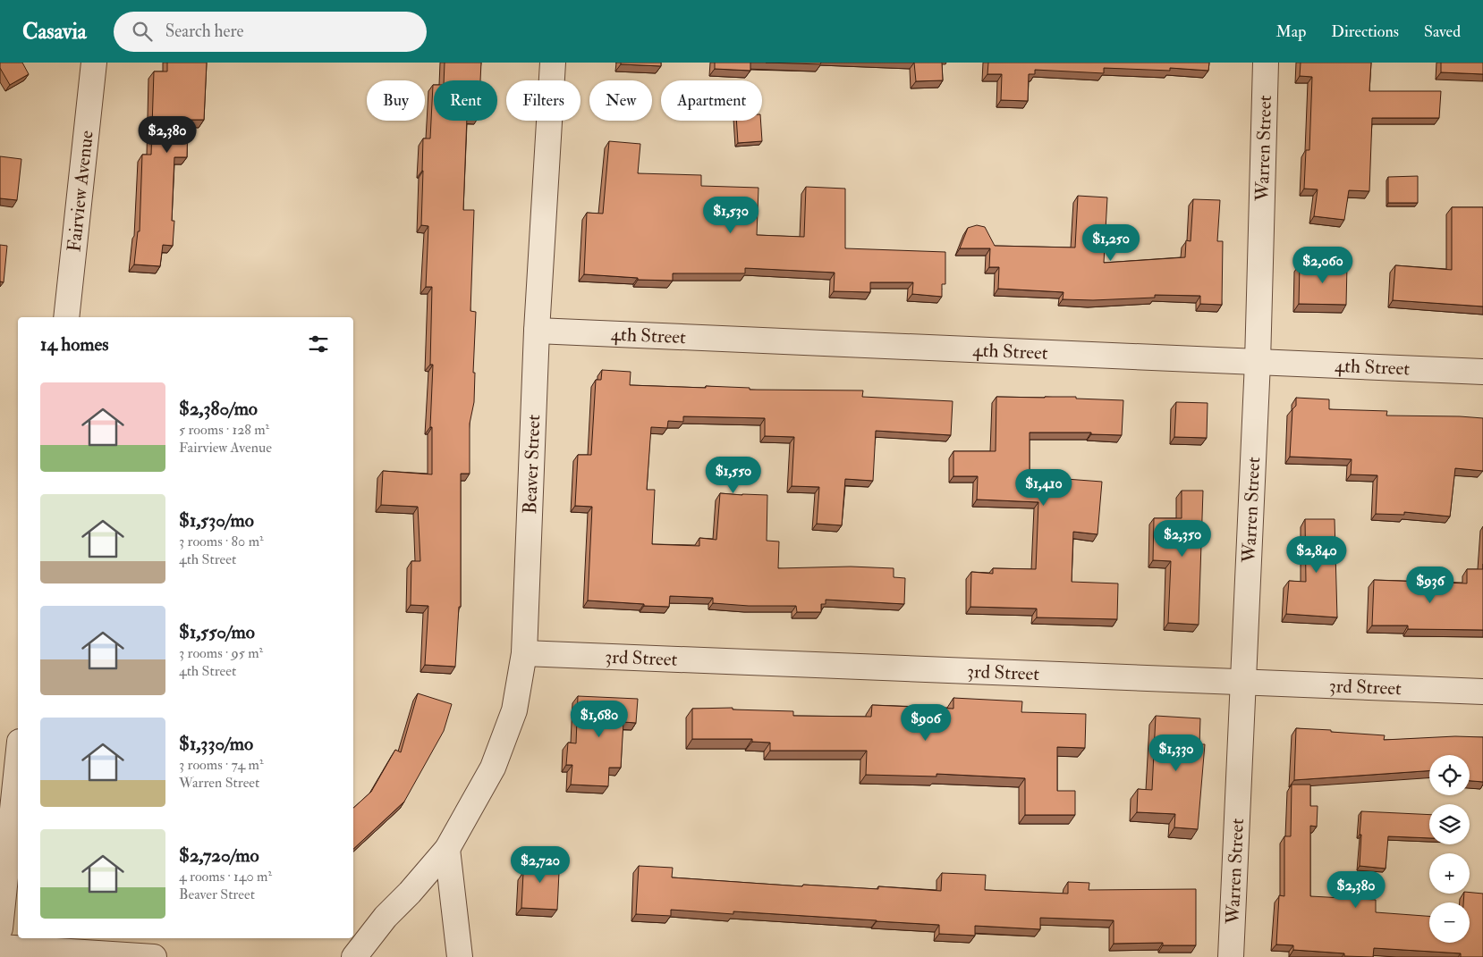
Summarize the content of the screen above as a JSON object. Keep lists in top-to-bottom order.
{
  "streets": {
    "street": [
      "Warren Street",
      "Fairview Avenue",
      "4th Street",
      "Beaver Street",
      "3rd Street"
    ]
  },
  "crossings": [
    ["Warren Street", "4th Street"],
    ["Warren Street", "3rd Street"],
    ["4th Street", "Beaver Street"],
    ["Beaver Street", "3rd Street"]
  ],
  "page": {
    "header": "Casavia",
    "search": "Search here",
    "nav": ["Map", "Directions", "Saved"],
    "chip": [
      "Buy",
      "Rent",
      "Filters",
      "New",
      "Apartment"
    ],
    "price": [
      "$2,380",
      "$1,530",
      "$1,250",
      "$2,060",
      "$1,550",
      "$1,410",
      "$2,350",
      "$2,840",
      "$936",
      "$1,680",
      "$906",
      "$1,330",
      "$2,720",
      "$2,380"
    ],
    "heading": "14 homes",
    "list": [
      {
        "name": "$2,380/mo",
        "note": "5 rooms · 128 m² · Fairview Avenue"
      },
      {
        "name": "$1,530/mo",
        "note": "3 rooms · 80 m² · 4th Street"
      },
      {
        "name": "$1,550/mo",
        "note": "3 rooms · 95 m² · 4th Street"
      },
      {
        "name": "$1,330/mo",
        "note": "3 rooms · 74 m² · Warren Street"
      },
      {
        "name": "$2,720/mo",
        "note": "4 rooms · 140 m² · Beaver Street"
      }
    ],
    "map_buttons": ["+", "−"]
  }
}
